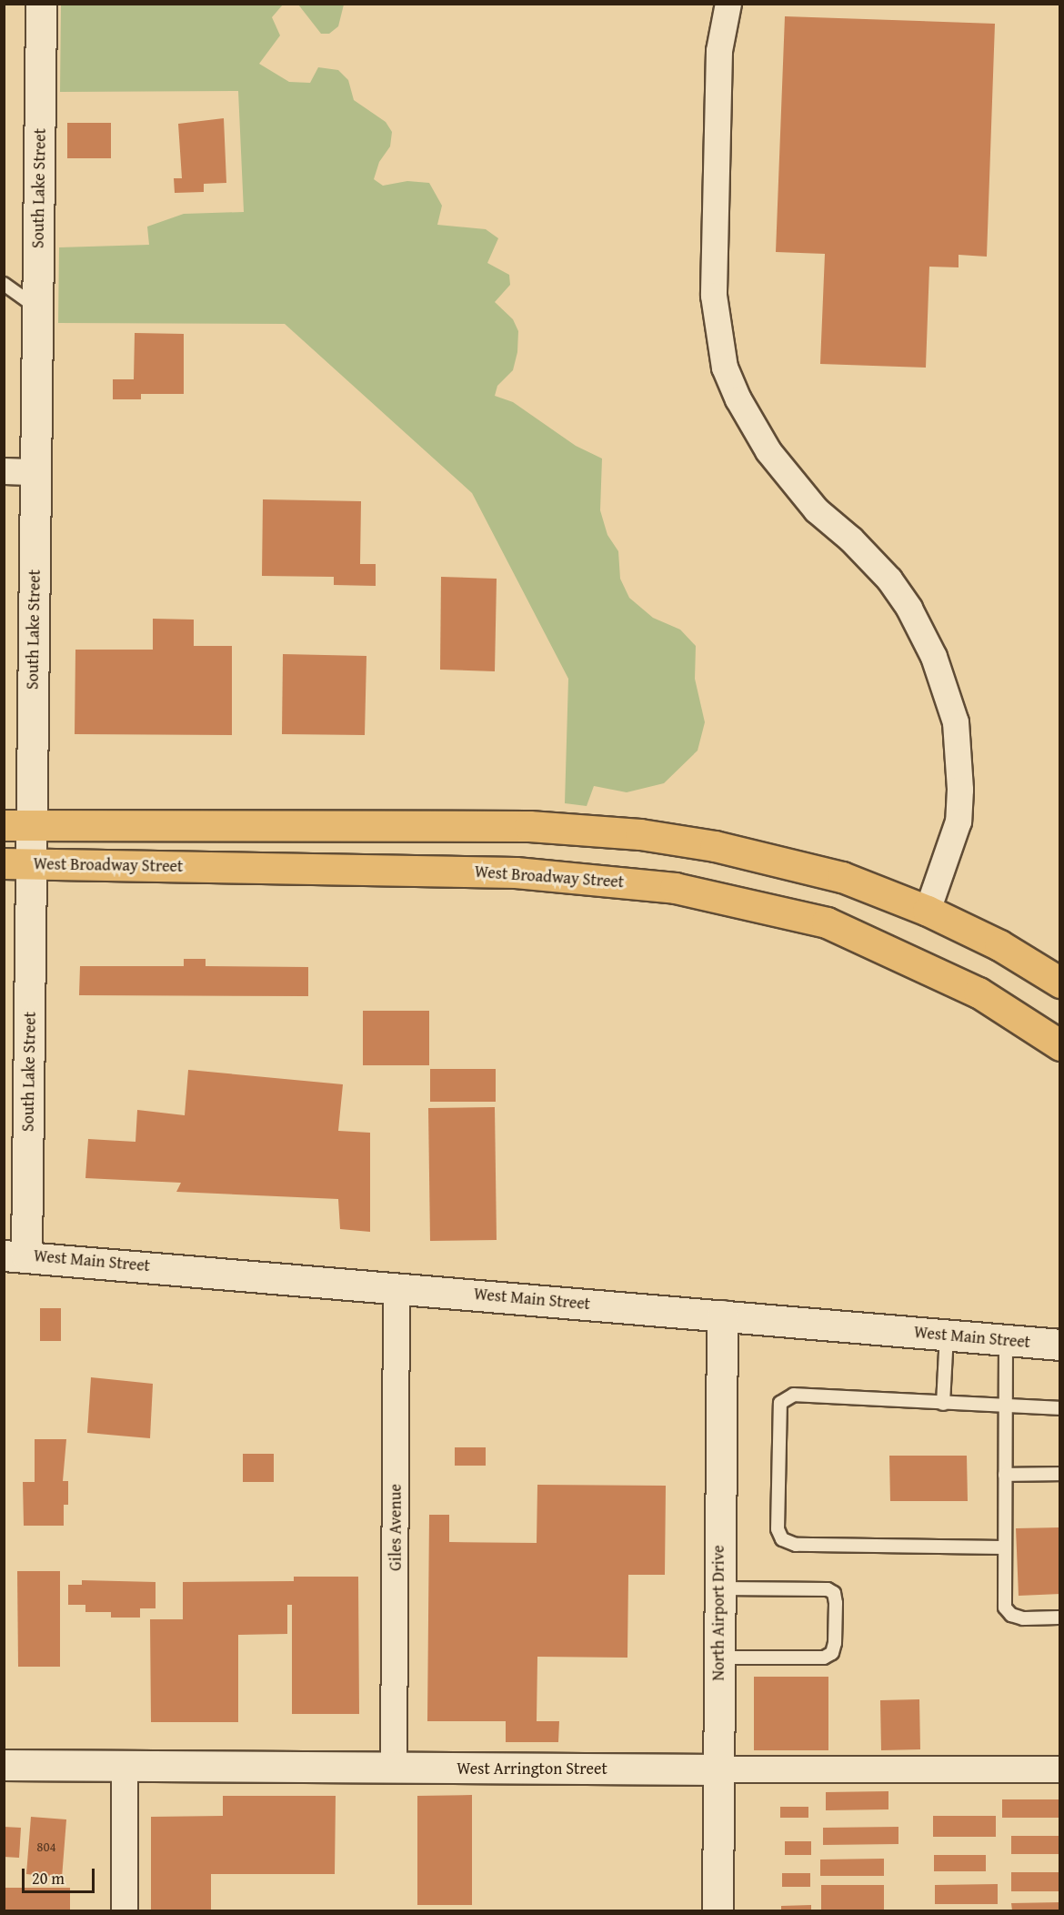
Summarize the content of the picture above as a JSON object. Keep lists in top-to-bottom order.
{
  "streets": {
    "main road": [
      "South Lake Street",
      "West Broadway Street",
      "West Main Street",
      "North Airport Drive",
      "West Arrington Street"
    ],
    "street": ["Giles Avenue"]
  },
  "crossings": [
    ["South Lake Street", "West Broadway Street"],
    ["South Lake Street", "West Main Street"],
    ["West Main Street", "Giles Avenue"],
    ["West Main Street", "North Airport Drive"],
    ["Giles Avenue", "West Arrington Street"],
    ["North Airport Drive", "West Arrington Street"]
  ],
  "house_numbers": ["804"],
  "scale_bar": "20 m"
}
